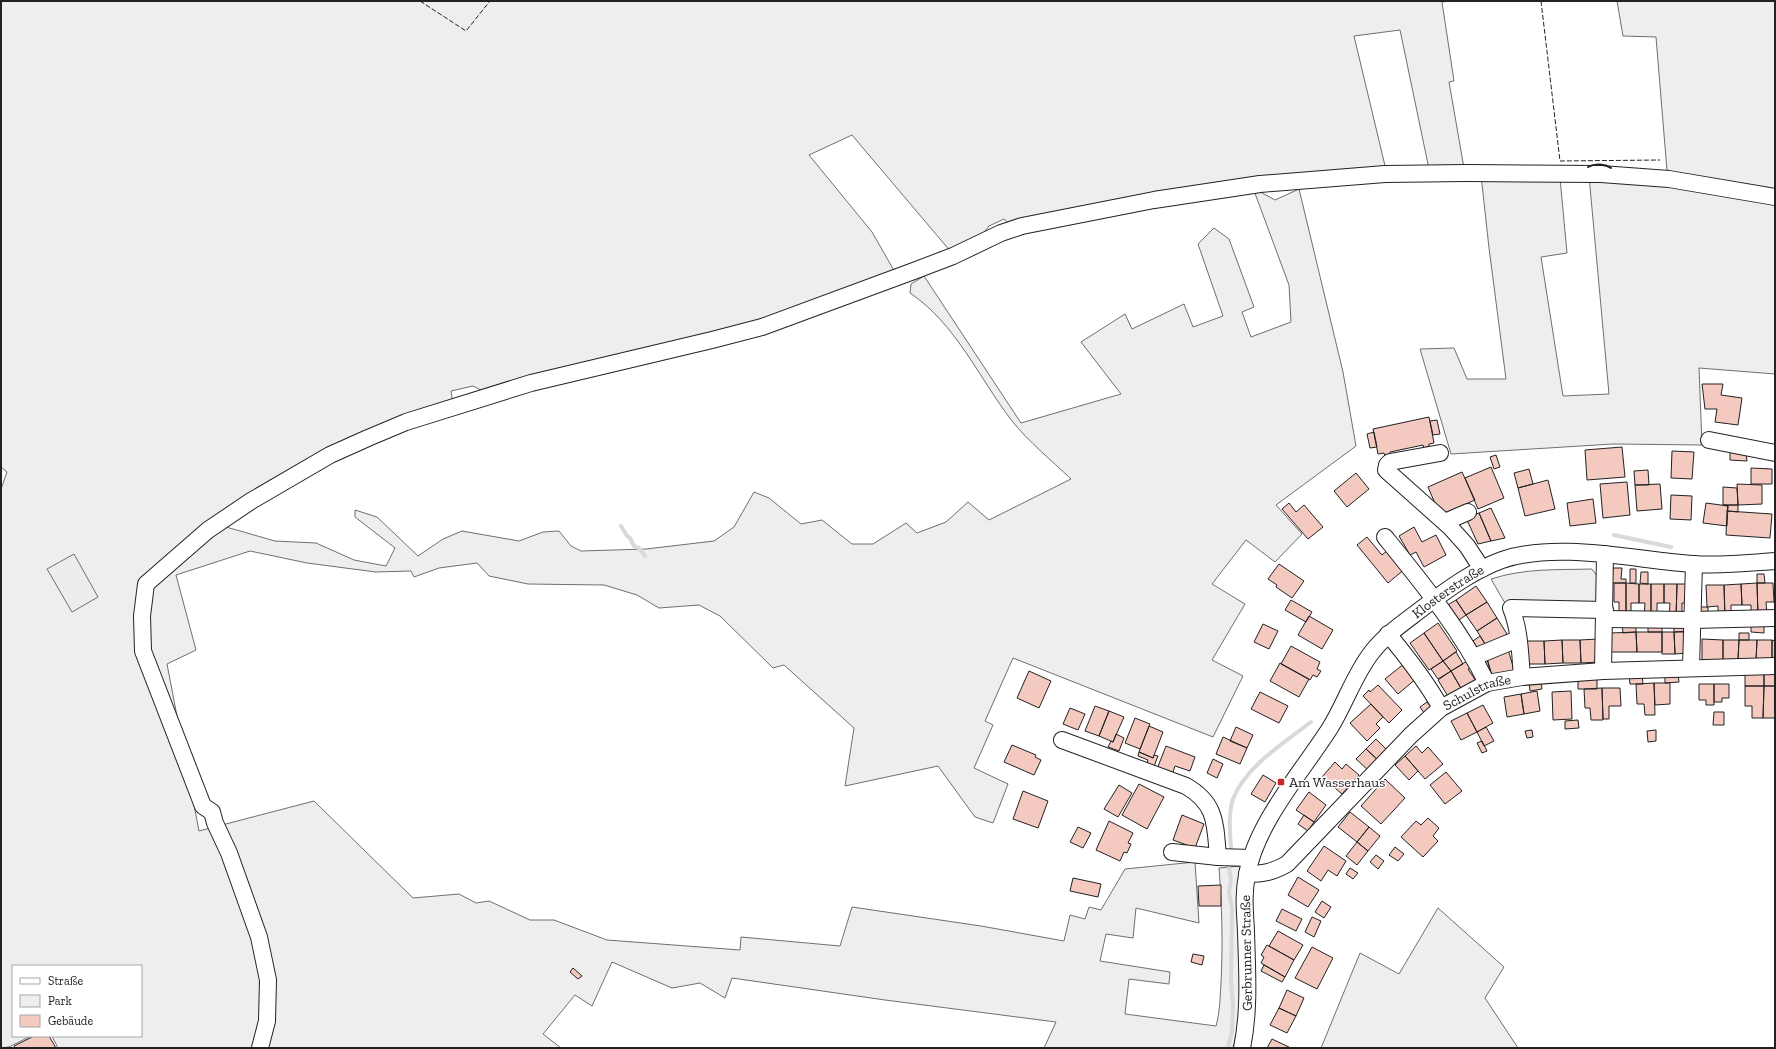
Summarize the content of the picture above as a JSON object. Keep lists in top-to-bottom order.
{
  "streets": {
    "street": ["Klosterstraße", "Schulstraße", "Gerbrunner Straße"]
  },
  "crossings": [
    ["Klosterstraße", "Gerbrunner Straße"],
    ["Schulstraße", "Gerbrunner Straße"]
  ],
  "places": {
    "transit": ["Am Wasserhaus"]
  },
  "legend": ["Straße", "Park", "Gebäude"]
}
